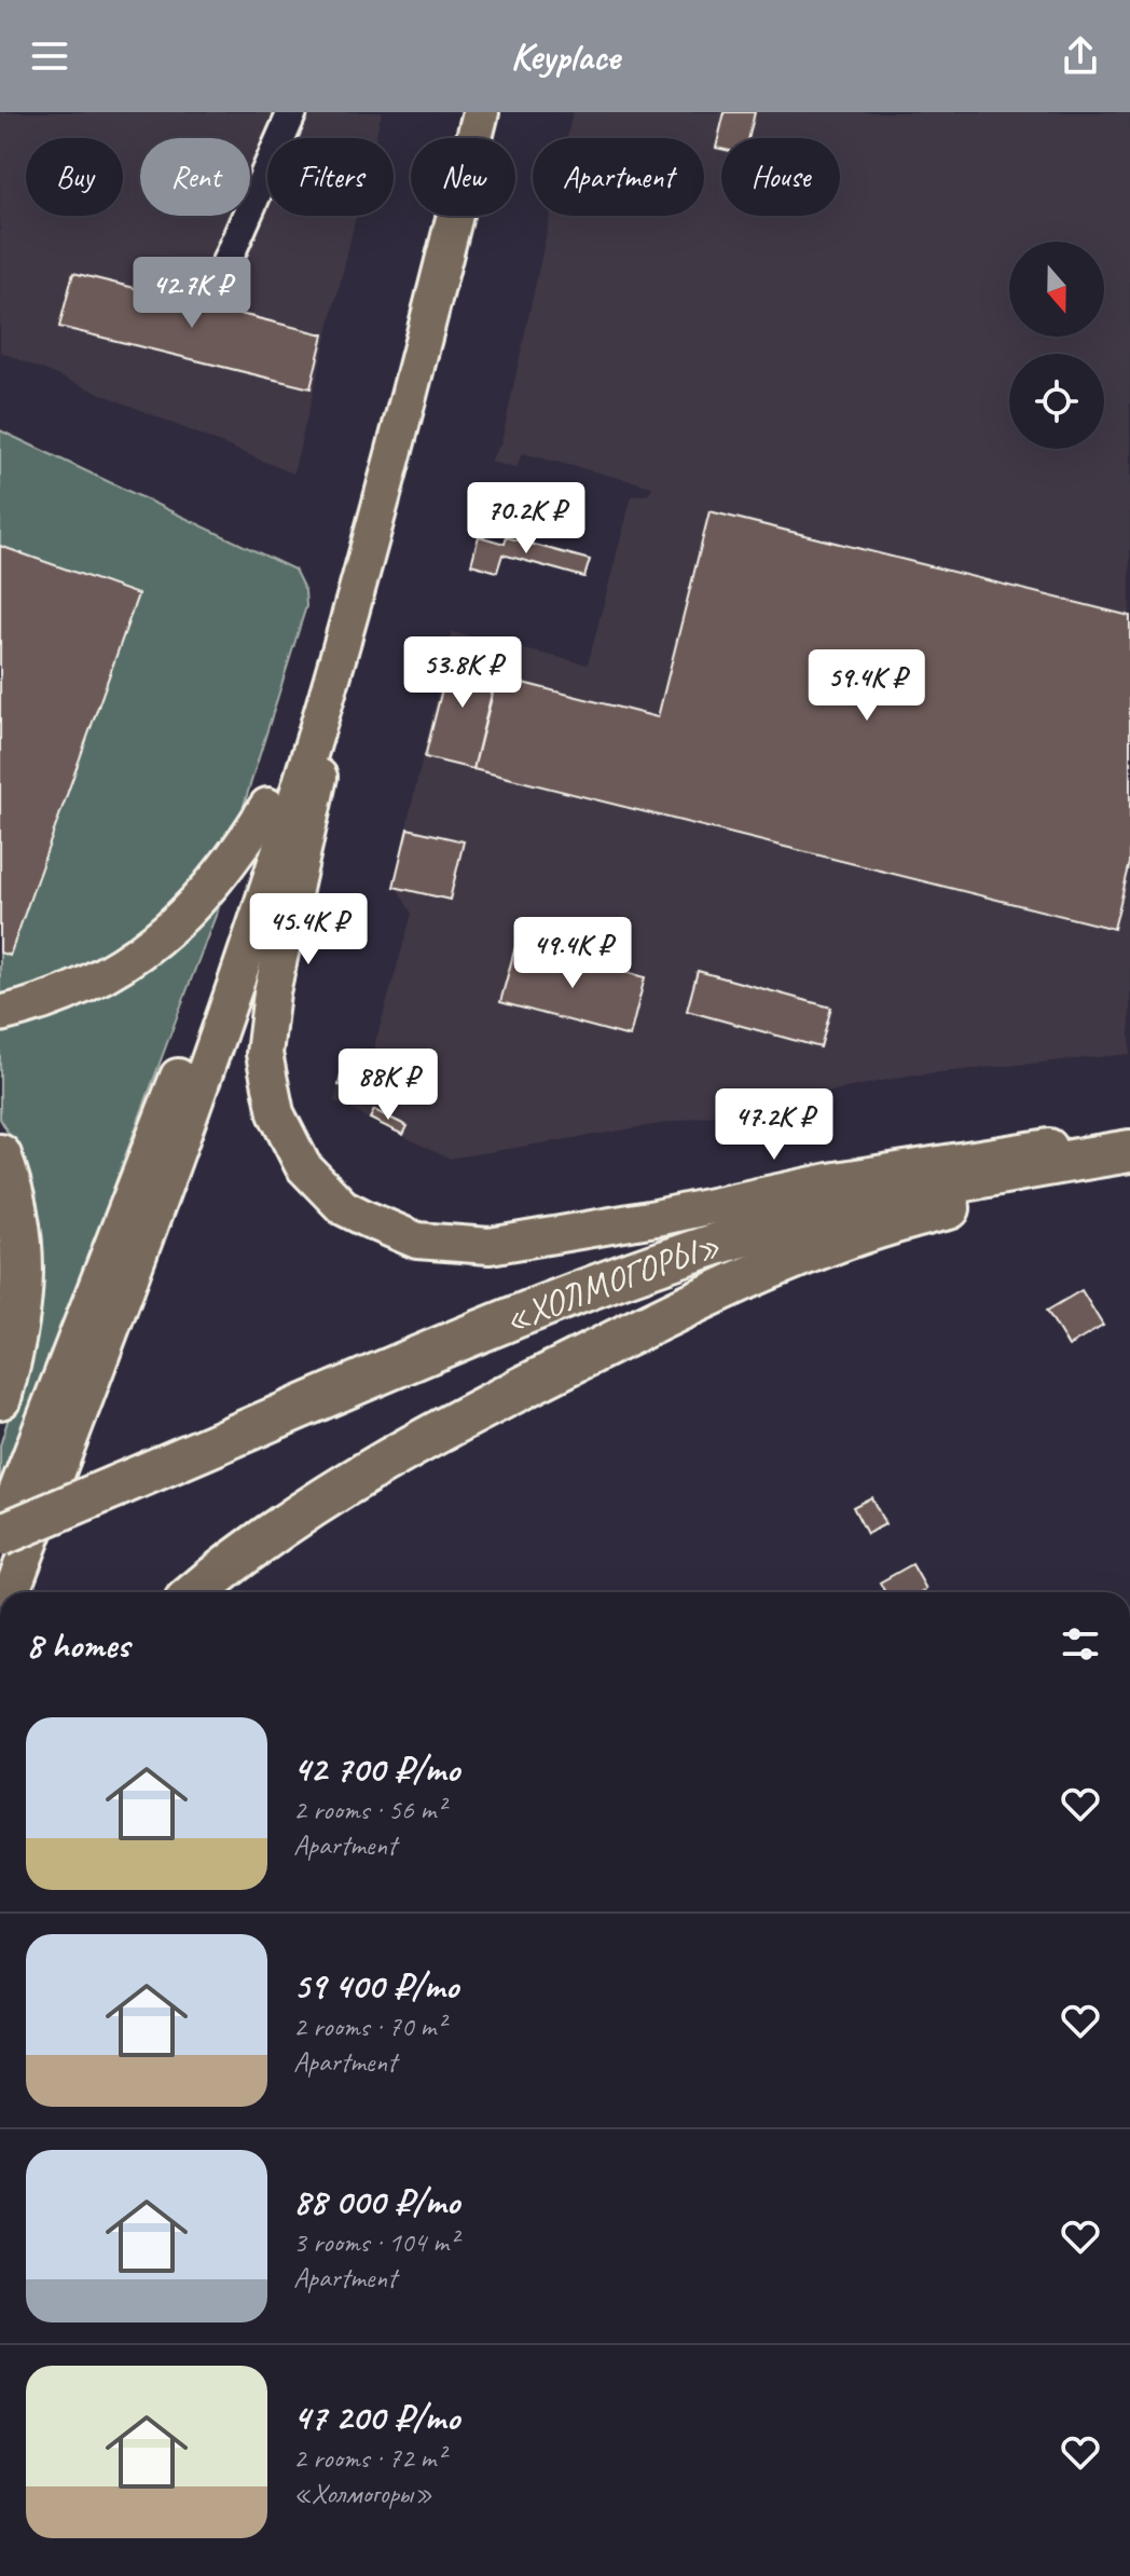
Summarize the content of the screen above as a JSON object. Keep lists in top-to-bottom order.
{
  "streets": {
    "highway": ["«ХОЛМОГОРЫ»"]
  },
  "north": "bottom",
  "page": {
    "header": "Keyplace",
    "chip": [
      "Buy",
      "Rent",
      "Filters",
      "New",
      "Apartment",
      "House"
    ],
    "price": [
      "42.7K ₽",
      "70.2K ₽",
      "53.8K ₽",
      "59.4K ₽",
      "45.4K ₽",
      "49.4K ₽",
      "88K ₽",
      "47.2K ₽"
    ],
    "heading": "8 homes",
    "list": [
      {
        "name": "42 700 ₽/mo",
        "note": "2 rooms · 56 m² · Apartment"
      },
      {
        "name": "59 400 ₽/mo",
        "note": "2 rooms · 70 m² · Apartment"
      },
      {
        "name": "88 000 ₽/mo",
        "note": "3 rooms · 104 m² · Apartment"
      },
      {
        "name": "47 200 ₽/mo",
        "note": "2 rooms · 72 m² · «Холмогоры»"
      }
    ]
  }
}
